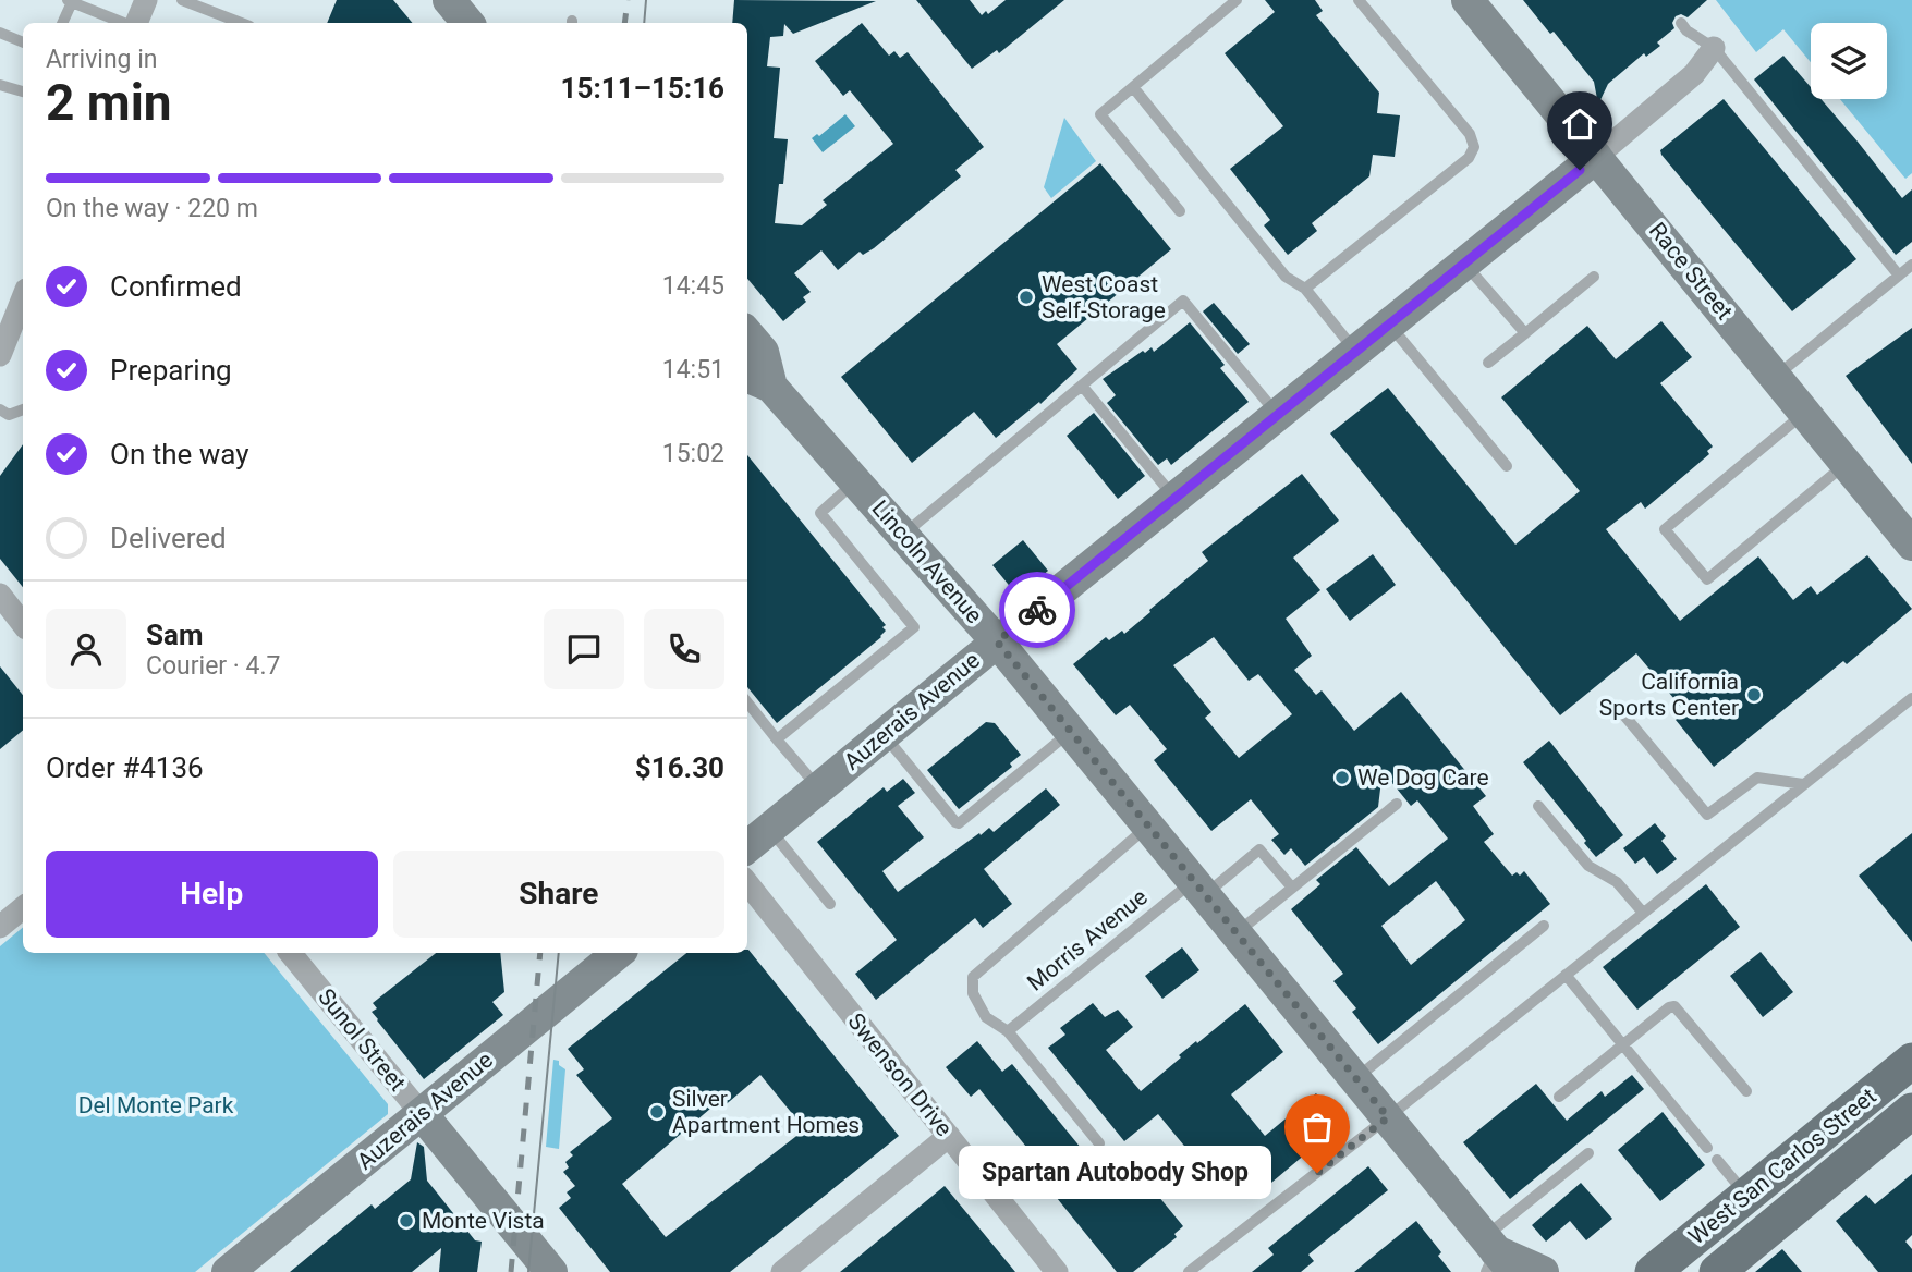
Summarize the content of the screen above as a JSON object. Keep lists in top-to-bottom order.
{
  "streets": {
    "main road": [
      "Race Street",
      "Lincoln Avenue",
      "Auzerais Avenue",
      "Sunol Street",
      "West San Carlos Street"
    ],
    "street": ["Swenson Drive"],
    "lane": ["Morris Avenue"]
  },
  "crossings": [
    ["Race Street", "Auzerais Avenue"],
    ["Lincoln Avenue", "Auzerais Avenue"],
    ["Lincoln Avenue", "Morris Avenue"],
    ["Auzerais Avenue", "Sunol Street"]
  ],
  "parks": ["Del Monte Park"],
  "places": [
    "West Coast Self-Storage",
    "California Sports Center",
    "We Dog Care",
    "Silver Apartment Homes",
    "Spartan Autobody Shop",
    "Monte Vista"
  ],
  "page": {
    "heading": ["2 min", "Arriving in", "15:11–15:16"],
    "panel": [
      "Sam",
      "Courier · 4.7",
      "Order #4136",
      "$16.30"
    ],
    "bar": "On the way · 220 m",
    "list": [
      ["Confirmed", "14:45"],
      ["Preparing", "14:51"],
      ["On the way", "15:02"],
      "Delivered"
    ],
    "buttons": ["Help", "Share"],
    "bubble": "Spartan Autobody Shop"
  }
}
